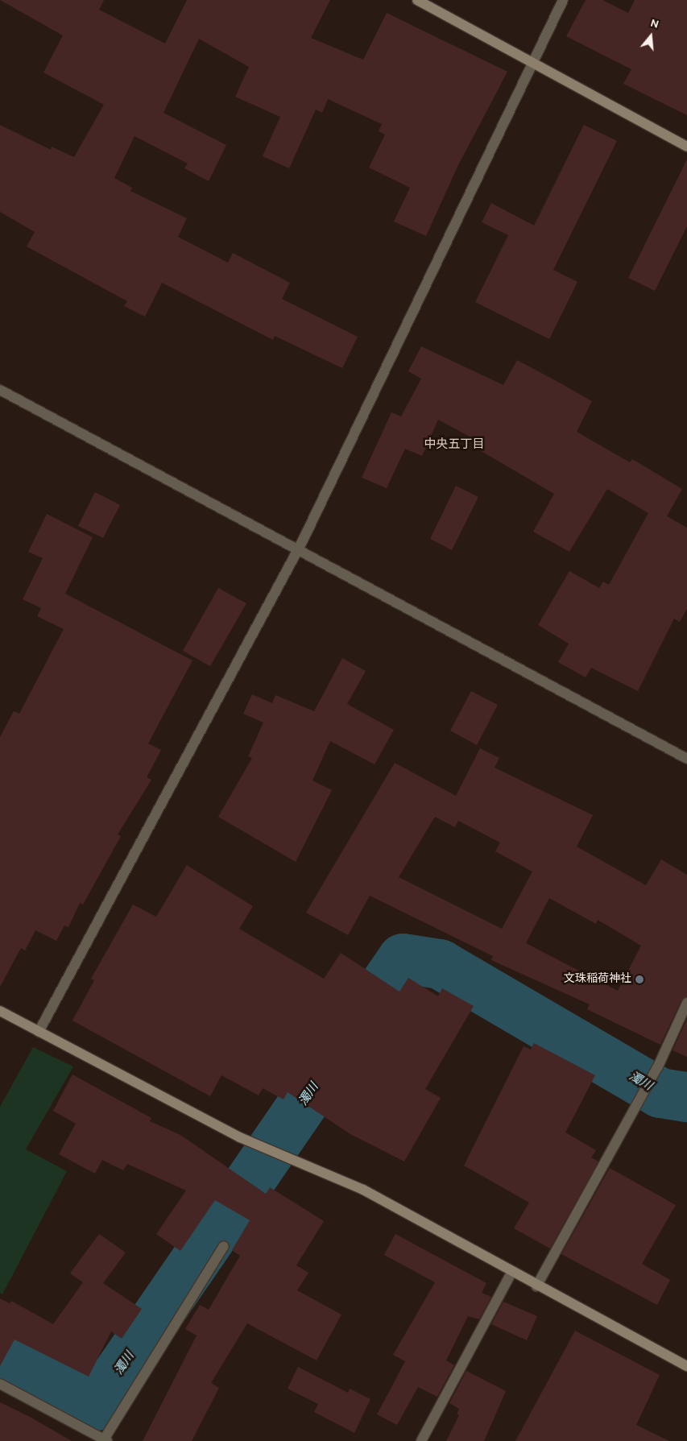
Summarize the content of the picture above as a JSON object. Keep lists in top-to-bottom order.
{
  "districts": ["中央五丁目"],
  "water": ["濁川"],
  "places": ["文珠稲荷神社"],
  "north": "top"
}
